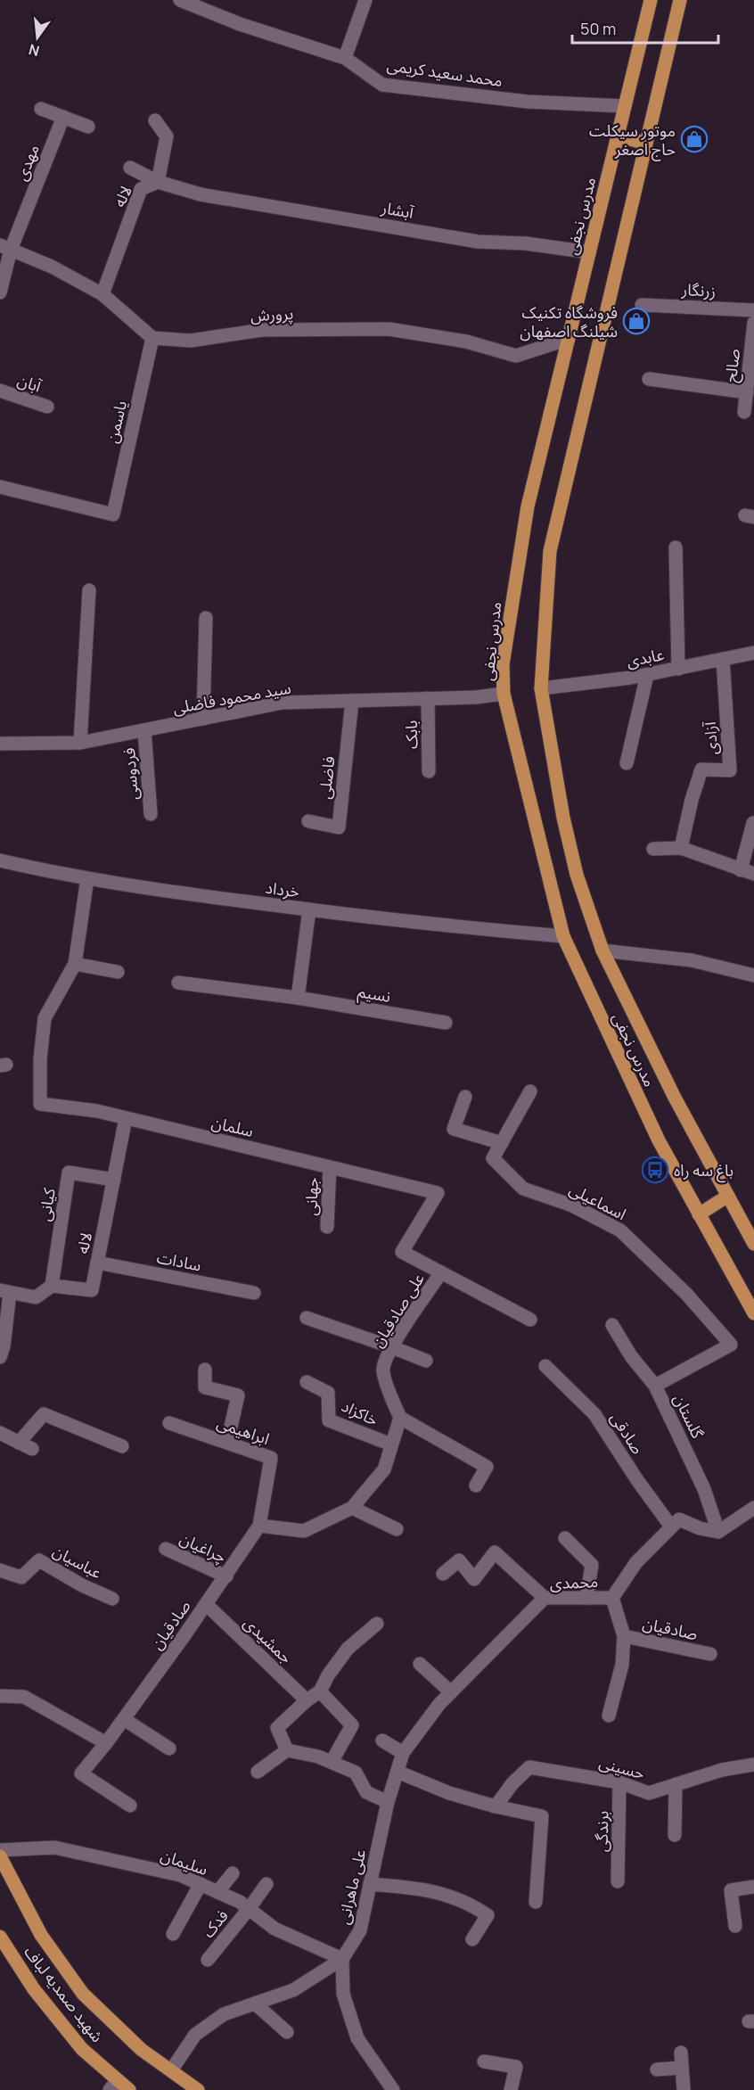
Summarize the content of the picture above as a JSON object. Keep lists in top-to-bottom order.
{
  "streets": {
    "main road": ["مدرس نجفی", "شهید صمدیه لباف"],
    "street": [
      "محمد سعید کریمی",
      "مهدی",
      "لاله",
      "آبشار",
      "زرنگار",
      "پرورش",
      "صالح",
      "آبان",
      "یاسمن",
      "عابدی",
      "سید محمود فاضلی",
      "بابک",
      "آزادی",
      "فردوسی",
      "فاضلی",
      "خرداد",
      "نسیم",
      "سلمان",
      "جهانی",
      "اسماعیلی",
      "کیانی",
      "سادات",
      "علی صادقیان",
      "خاکزاد",
      "گلستان",
      "ابراهیمی",
      "صادقی",
      "چراغیان",
      "عباسیان",
      "محمدی",
      "صادقیان",
      "جمشیدی",
      "حسینی",
      "برندگی",
      "سلیمان",
      "علی ماهرانی",
      "فدک"
    ]
  },
  "crossings": [
    ["محمد سعید کریمی", "مدرس نجفی"],
    ["لاله", "آبشار"],
    ["لاله", "سلمان"],
    ["لاله", "کیانی"],
    ["لاله", "سادات"],
    ["آبشار", "مدرس نجفی"],
    ["مدرس نجفی", "پرورش"],
    ["مدرس نجفی", "عابدی"],
    ["مدرس نجفی", "سید محمود فاضلی"],
    ["مدرس نجفی", "خرداد"],
    ["پرورش", "یاسمن"],
    ["عابدی", "آزادی"],
    ["سید محمود فاضلی", "بابک"],
    ["سید محمود فاضلی", "فردوسی"],
    ["سید محمود فاضلی", "فاضلی"],
    ["خرداد", "سلمان"],
    ["سلمان", "جهانی"],
    ["سلمان", "علی صادقیان"],
    ["اسماعیلی", "گلستان"],
    ["ابراهیمی", "صادقیان"],
    ["صادقی", "محمدی"],
    ["چراغیان", "صادقیان"],
    ["محمدی", "علی ماهرانی"],
    ["صادقیان", "جمشیدی"],
    ["حسینی", "برندگی"],
    ["سلیمان", "علی ماهرانی"],
    ["سلیمان", "فدک"],
    ["علی ماهرانی", "شهید صمدیه لباف"]
  ],
  "places": {
    "shop": ["موتور سیکلت حاج اصغر", "فروشگاه تکنیک شیلنگ اصفهان"],
    "bus stop": ["باغ سه راه"]
  },
  "scale_bar": "50 m",
  "north": "bottom"
}
